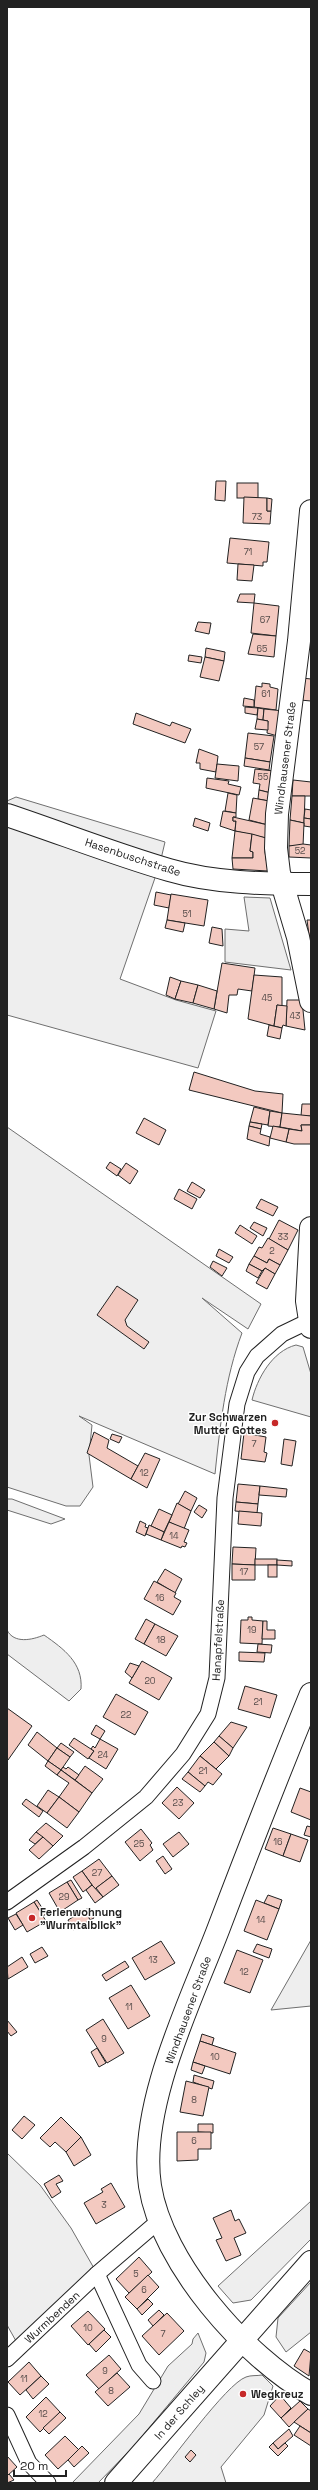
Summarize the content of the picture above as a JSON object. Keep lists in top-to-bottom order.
{
  "streets": {
    "street": [
      "Windhausener Straße",
      "Hasenbuschstraße",
      "Hanapfelstraße",
      "Wurmbenden",
      "In der Schley"
    ]
  },
  "crossings": [
    ["Windhausener Straße", "Hasenbuschstraße"],
    ["Windhausener Straße", "Wurmbenden"],
    ["Windhausener Straße", "In der Schley"]
  ],
  "places": ["Zur Schwarzen Mutter Gottes", "Ferienwohnung \"Wurmtalblick\"", "Wegkreuz"],
  "house_numbers": [
    "73",
    "71",
    "67",
    "65",
    "61",
    "57",
    "55",
    "52",
    "51",
    "45",
    "43",
    "33",
    "2",
    "7",
    "12",
    "14",
    "17",
    "16",
    "19",
    "18",
    "20",
    "21",
    "22",
    "24",
    "21",
    "23",
    "16",
    "25",
    "27",
    "29",
    "14",
    "13",
    "12",
    "11",
    "9",
    "10",
    "8",
    "6",
    "3",
    "5",
    "6",
    "10",
    "7",
    "9",
    "11",
    "8",
    "12"
  ],
  "scale_bar": "20 m"
}
